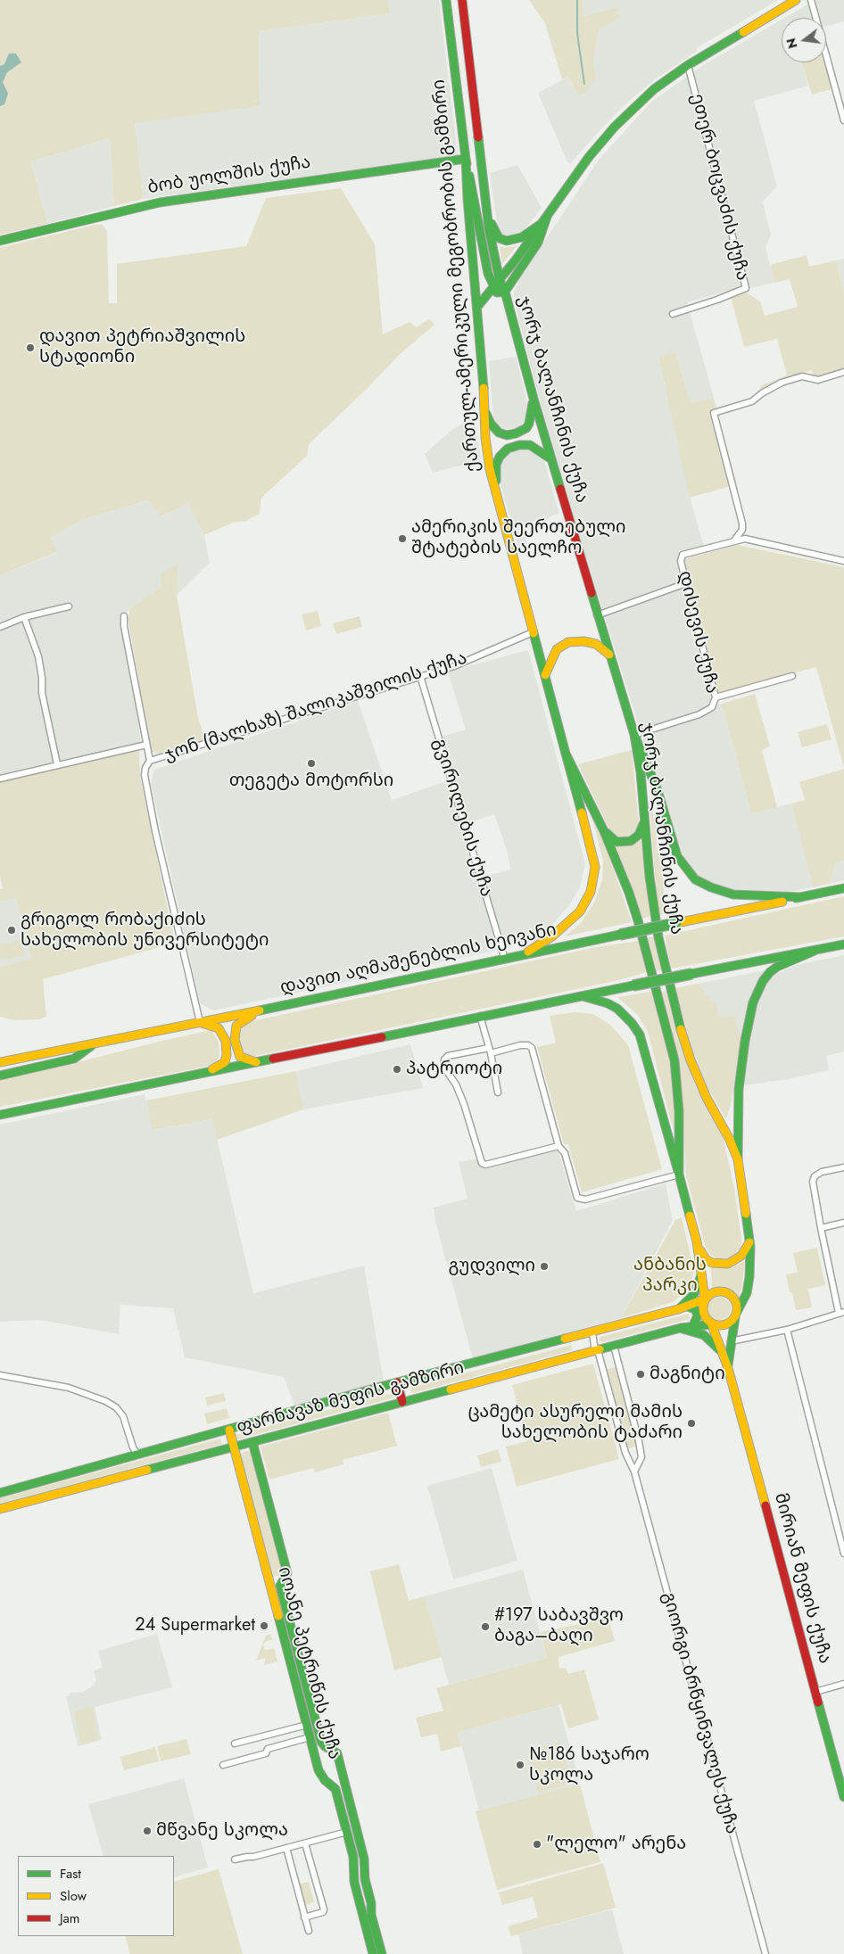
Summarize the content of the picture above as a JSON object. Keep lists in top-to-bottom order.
{
  "streets": {
    "main road": [
      "ბობ უოლშის ქუჩა",
      "ქართულ-ამერიკული მეგობრობის გამზირი",
      "ჯორჯ ბალანჩინის ქუჩა",
      "დავით აღმაშენებლის ხეივანი",
      "ფარნავაზ მეფის გამზირი",
      "მირიან მეფის ქუჩა",
      "იოანე პეტრიწის ქუჩა"
    ],
    "street": [
      "ეთერ ბოცვაძის ქუჩა",
      "დისევის ქუჩა",
      "ჯონ (მალხაზ) შალიკაშვილის ქუჩა",
      "გვირილების ქუჩა",
      "გიორგი ბრწყინვალეს ქუჩა"
    ]
  },
  "crossings": [
    ["ბობ უოლშის ქუჩა", "ქართულ-ამერიკული მეგობრობის გამზირი"],
    ["ქართულ-ამერიკული მეგობრობის გამზირი", "ჯორჯ ბალანჩინის ქუჩა"],
    ["ქართულ-ამერიკული მეგობრობის გამზირი", "ჯონ (მალხაზ) შალიკაშვილის ქუჩა"],
    ["ჯორჯ ბალანჩინის ქუჩა", "დისევის ქუჩა"],
    ["ჯორჯ ბალანჩინის ქუჩა", "მირიან მეფის ქუჩა"],
    ["ჯონ (მალხაზ) შალიკაშვილის ქუჩა", "გვირილების ქუჩა"],
    ["ჯონ (მალხაზ) შალიკაშვილის ქუჩა", "დავით აღმაშენებლის ხეივანი"],
    ["გვირილების ქუჩა", "დავით აღმაშენებლის ხეივანი"],
    ["ფარნავაზ მეფის გამზირი", "მირიან მეფის ქუჩა"],
    ["ფარნავაზ მეფის გამზირი", "იოანე პეტრიწის ქუჩა"],
    ["ფარნავაზ მეფის გამზირი", "გიორგი ბრწყინვალეს ქუჩა"]
  ],
  "parks": ["ანბანის პარკი"],
  "places": [
    "დავით პეტრიაშვილის სტადიონი",
    "ამერიკის შეერთებული შტატების საელჩო",
    "თეგეტა მოტორსი",
    "გრიგოლ რობაქიძის სახელობის უნივერსიტეტი",
    "პატრიოტი",
    "გუდვილი",
    "მაგნიტი",
    "ცამეტი ასურელი მამის სახელობის ტაძარი",
    "24 Supermarket",
    "#197 საბავშვო ბაგა–ბაღი",
    "№186 საჯარო სკოლა",
    "მწვანე სკოლა",
    "\"ლელო\" არენა"
  ],
  "legend": ["Fast", "Slow", "Jam"],
  "north": "left"
}
